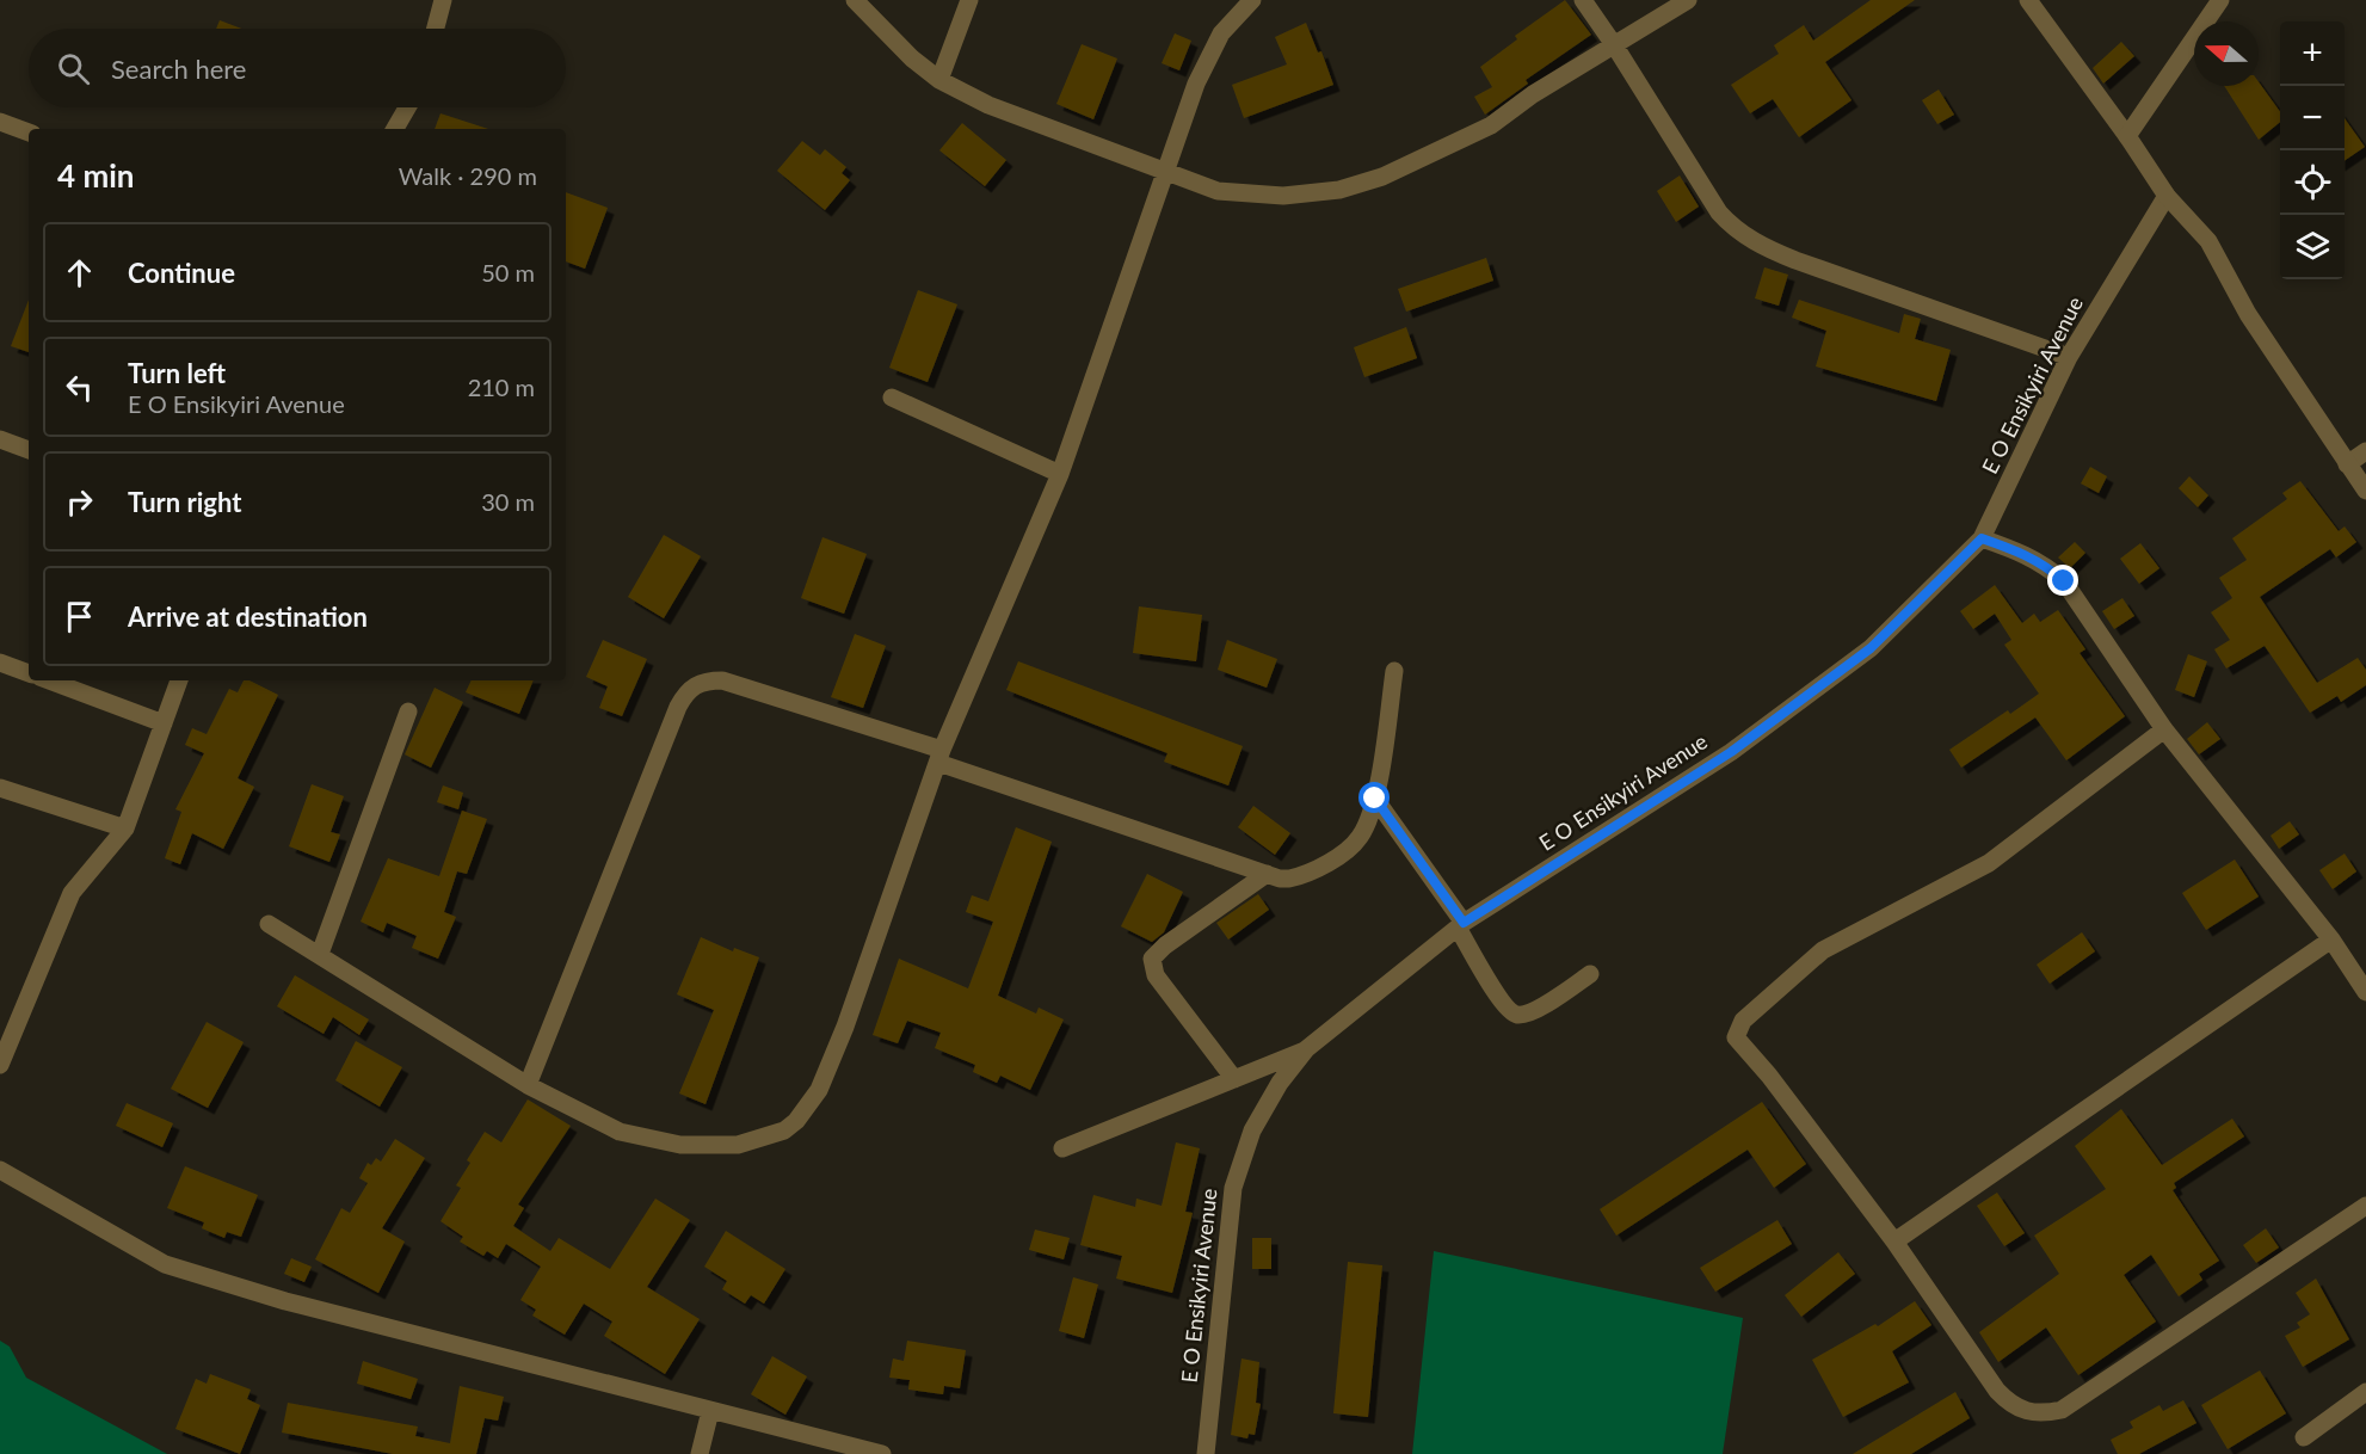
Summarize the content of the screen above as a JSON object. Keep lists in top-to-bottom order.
{
  "streets": {
    "street": ["E O Ensikyiri Avenue"]
  },
  "north": "left",
  "page": {
    "map_buttons": ["+", "−"],
    "search": "Search here",
    "heading": ["4 min", "Walk · 290 m"],
    "list": [
      ["Continue", "50 m"],
      ["Turn left", "E O Ensikyiri Avenue", "210 m"],
      ["Turn right", "30 m"],
      "Arrive at destination"
    ]
  }
}
